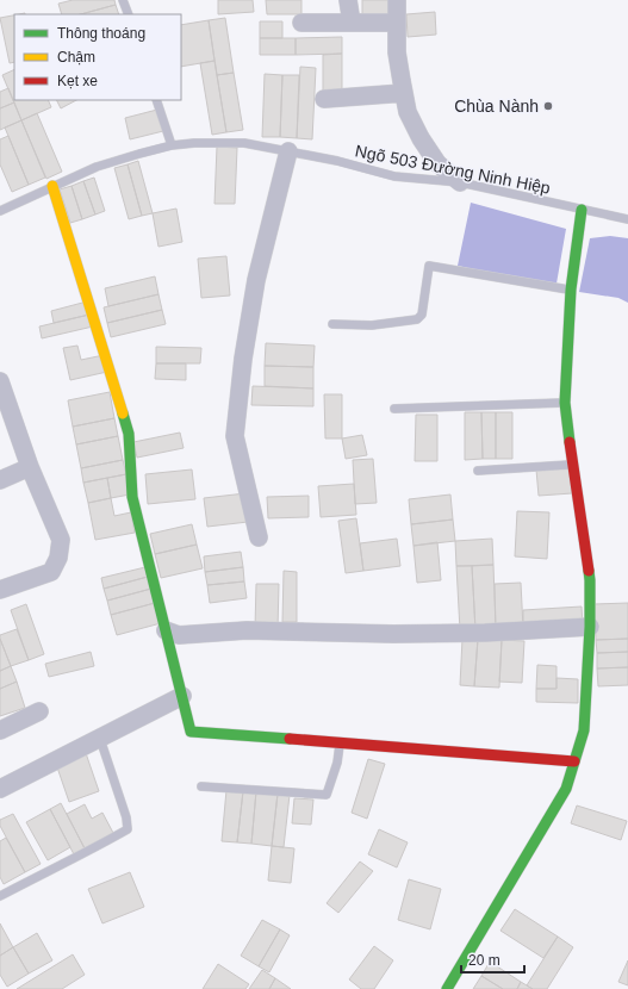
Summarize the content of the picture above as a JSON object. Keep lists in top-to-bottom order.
{
  "streets": {
    "lane": ["Ngõ 503 Đường Ninh Hiệp"]
  },
  "places": ["Chùa Nành"],
  "legend": ["Thông thoáng", "Chậm", "Kẹt xe"],
  "scale_bar": "20 m"
}
